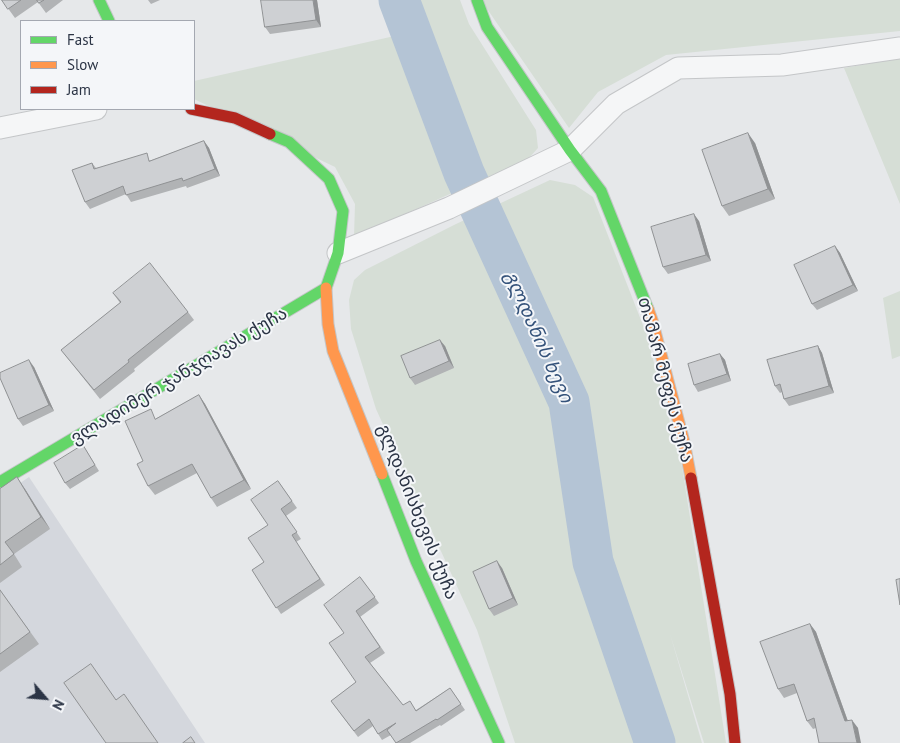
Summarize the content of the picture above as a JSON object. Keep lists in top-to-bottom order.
{
  "streets": {
    "street": ["ვლადიმერ ჯანჯღავას ქუჩა", "თამარ მეფეს ქუჩა", "გლდანისხევის ქუჩა"]
  },
  "crossings": [
    ["ვლადიმერ ჯანჯღავას ქუჩა", "გლდანისხევის ქუჩა"]
  ],
  "water": ["გლდანის ხევი"],
  "legend": ["Fast", "Slow", "Jam"],
  "north": "bottom right"
}
